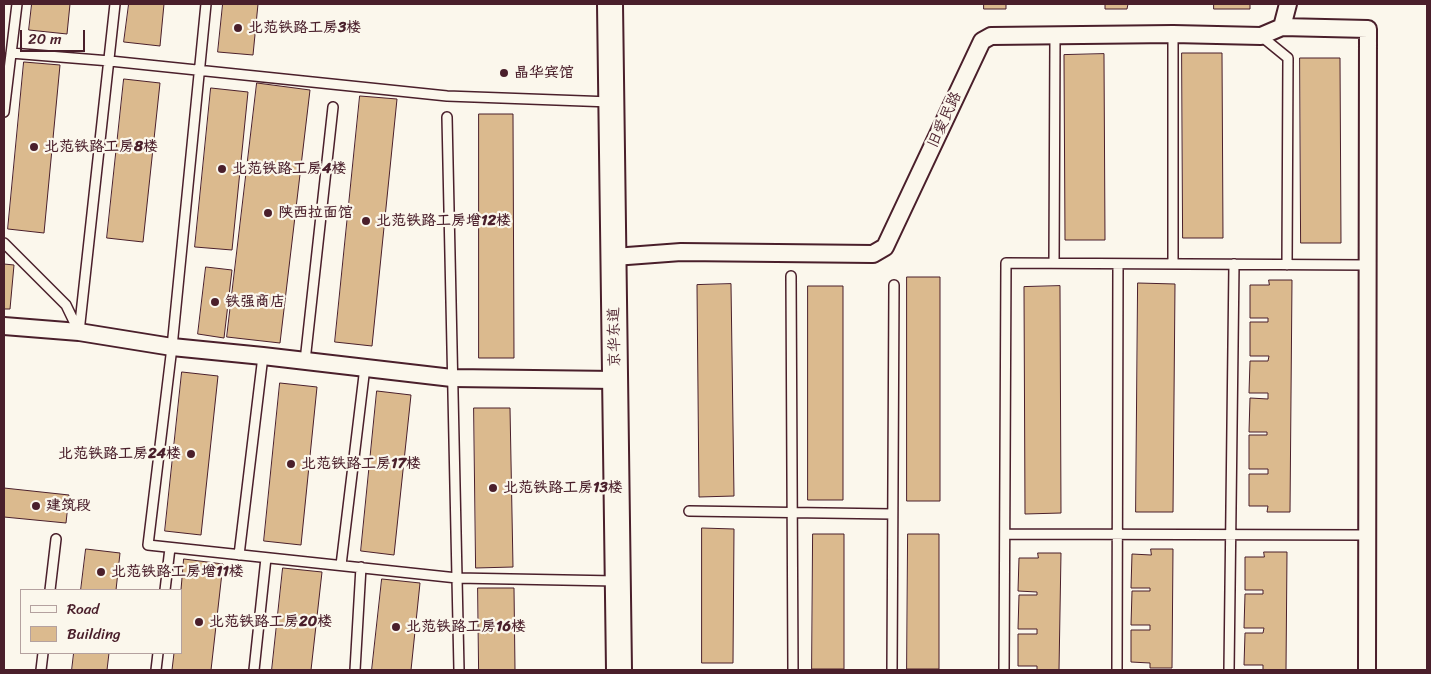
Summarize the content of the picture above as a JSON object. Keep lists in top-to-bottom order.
{
  "streets": {
    "main road": ["京华东道"],
    "street": ["旧爱民路"]
  },
  "crossings": [
    ["旧爱民路", "京华东道"]
  ],
  "places": [
    "北范铁路工房3楼",
    "晶华宾馆",
    "北范铁路工房8楼",
    "北范铁路工房4楼",
    "陕西拉面馆",
    "北范铁路工房增12楼",
    "铁强商店",
    "北范铁路工房24楼",
    "北范铁路工房17楼",
    "北范铁路工房13楼",
    "建筑段",
    "北范铁路工房增11楼",
    "北范铁路工房20楼",
    "北范铁路工房16楼"
  ],
  "legend": ["Road", "Building"],
  "scale_bar": "20 m"
}
